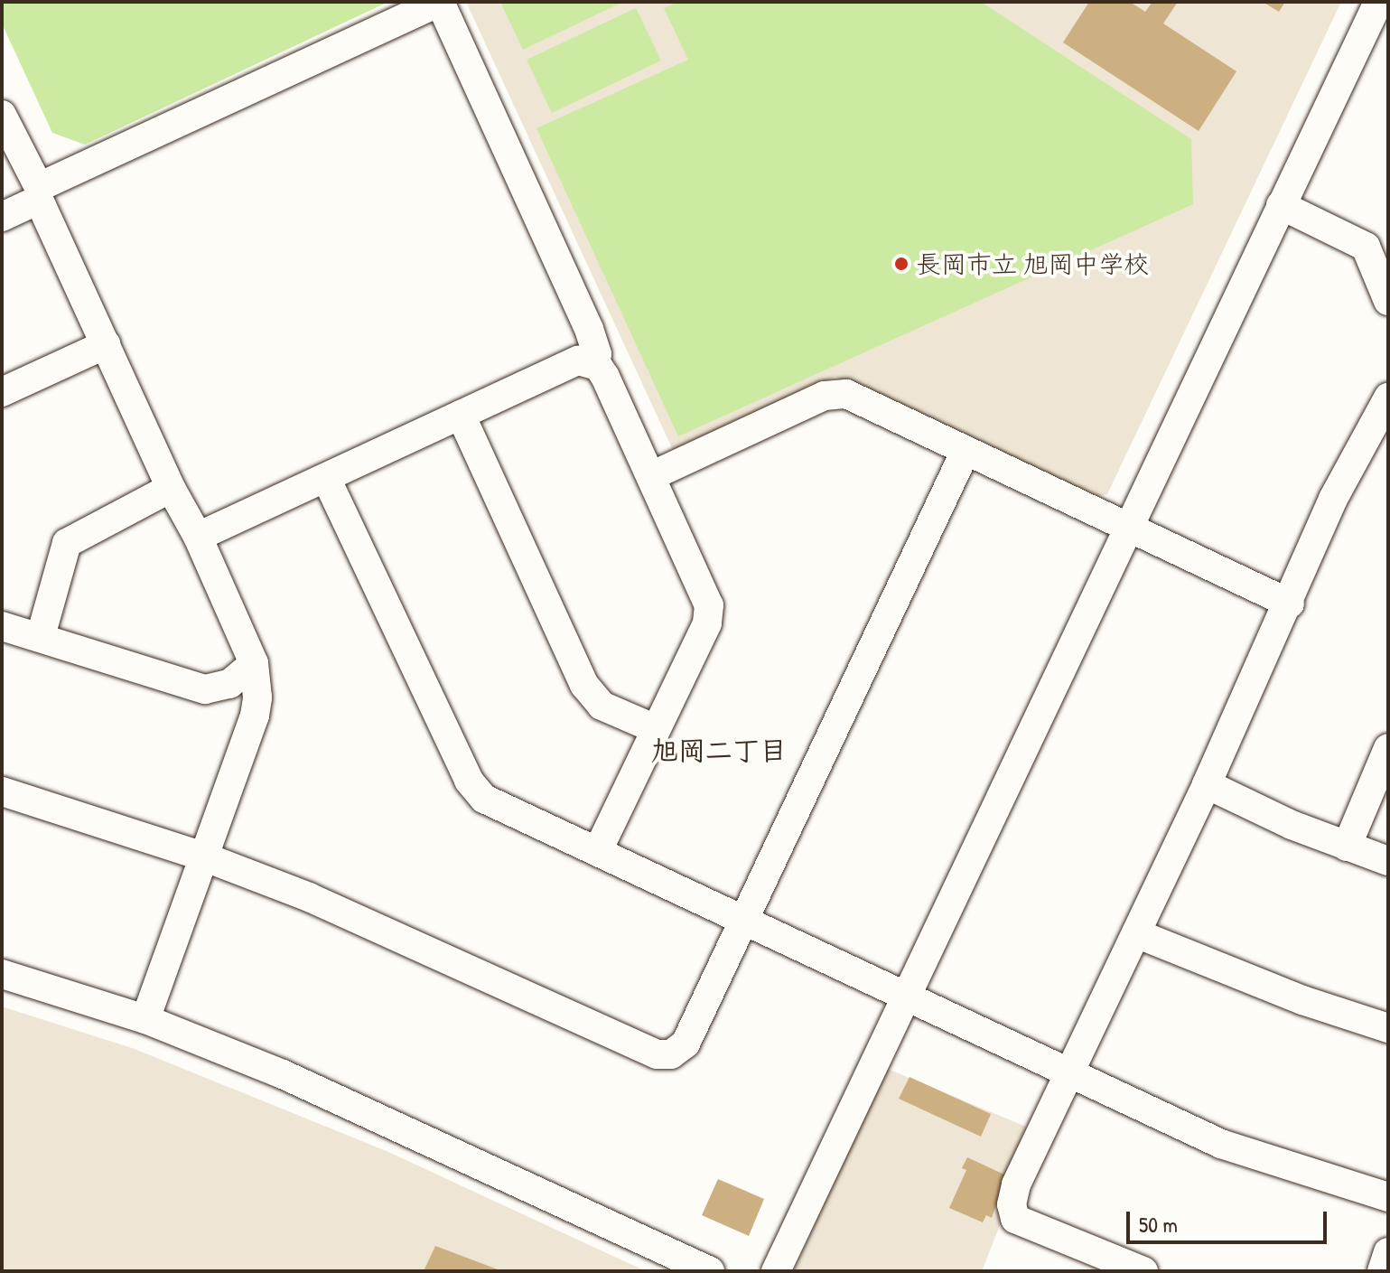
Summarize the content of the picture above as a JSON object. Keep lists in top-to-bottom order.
{
  "districts": ["旭岡二丁目"],
  "places": ["長岡市立 旭岡中学校"],
  "scale_bar": "50 m"
}
